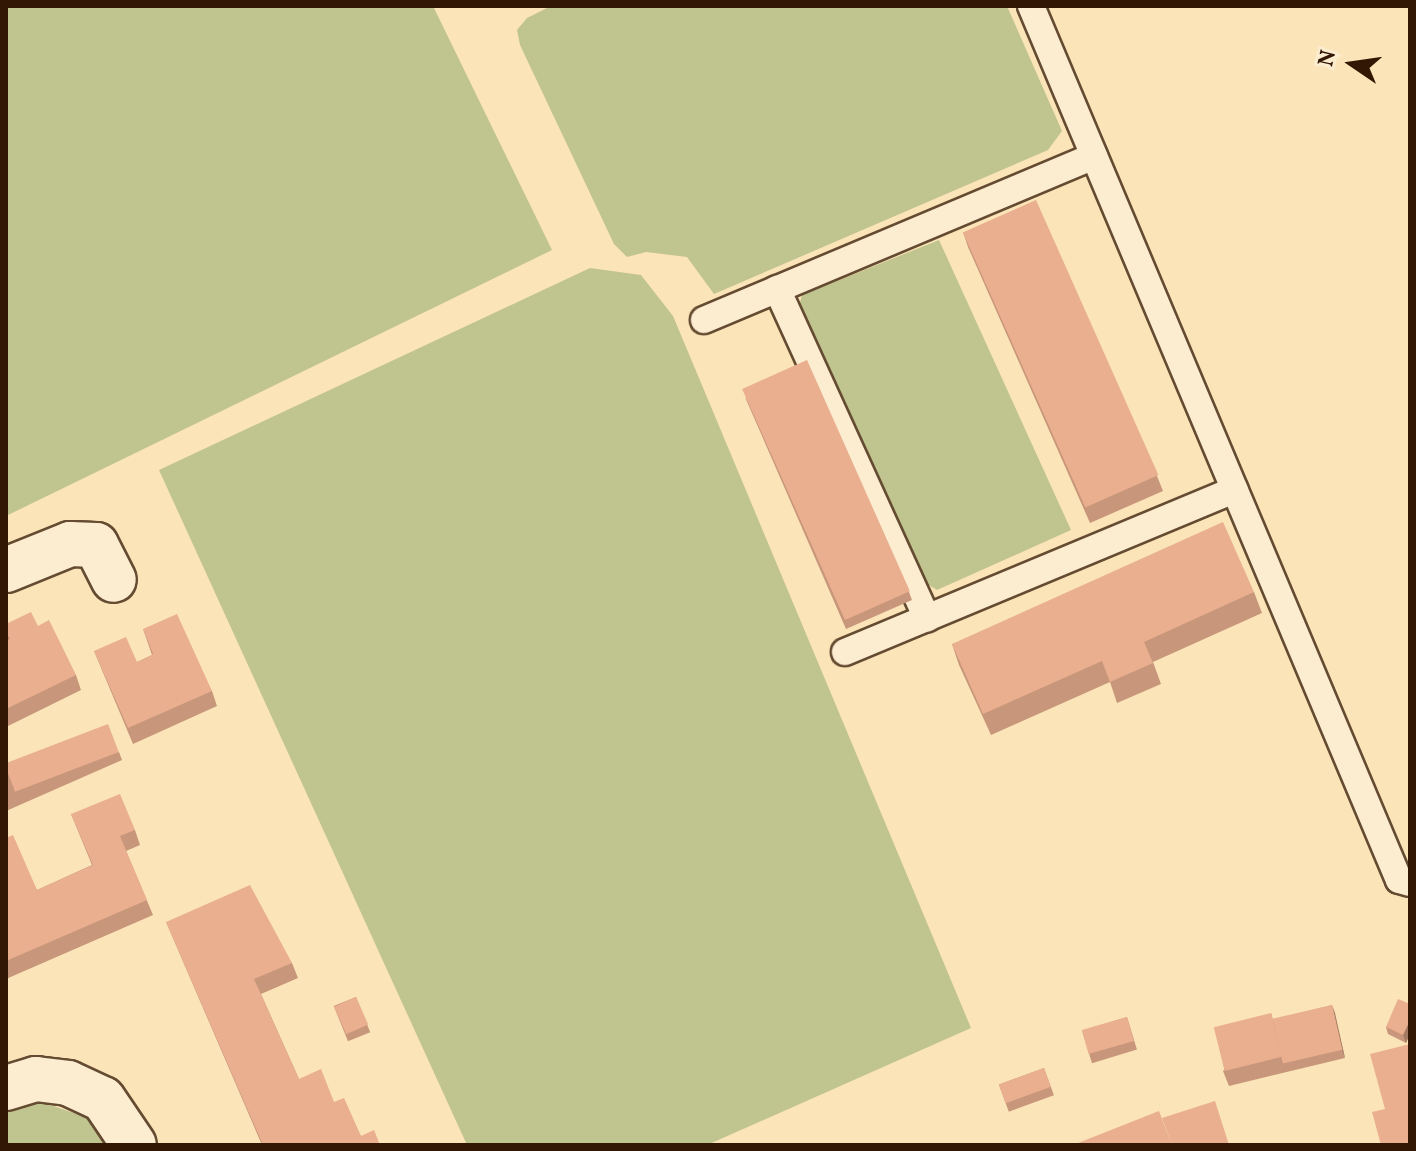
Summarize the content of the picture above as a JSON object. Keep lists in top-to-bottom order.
{
  "north": "left"
}
